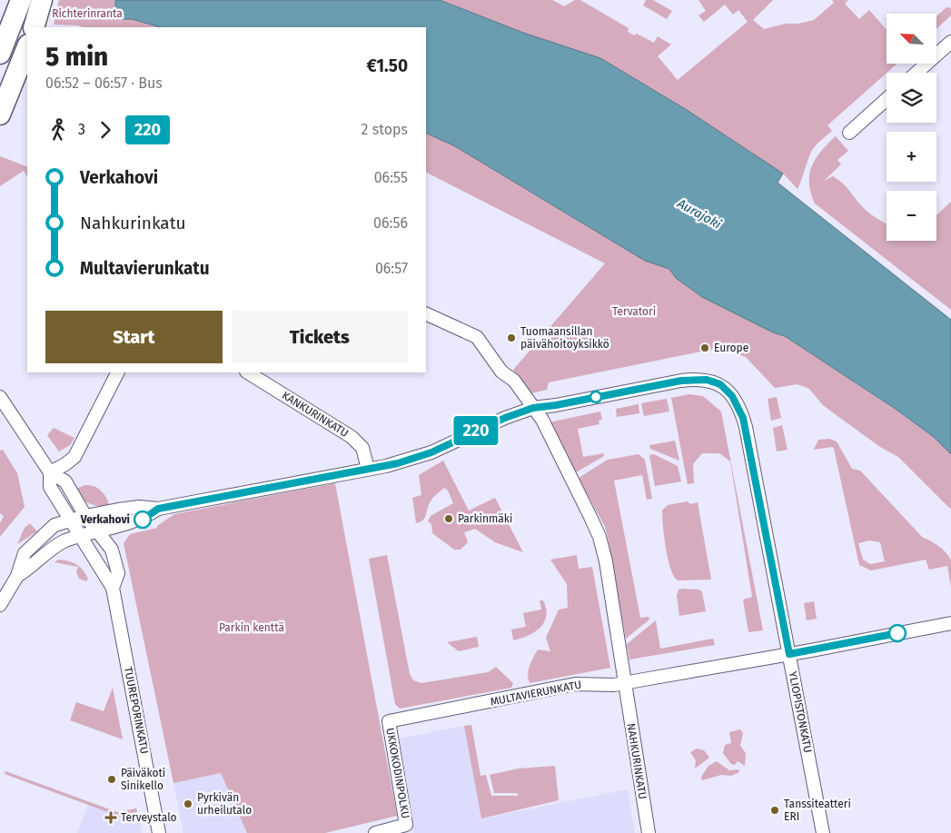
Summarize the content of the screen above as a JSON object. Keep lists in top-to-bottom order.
{
  "streets": {
    "street": [
      "KANKURINKATU",
      "MULTAVIERUNKATU",
      "TUUREPORINKATU",
      "YLIOPISTONKATU",
      "NAHKURINKATU",
      "UKKOKODINPOLKU"
    ]
  },
  "crossings": [
    ["MULTAVIERUNKATU", "YLIOPISTONKATU"],
    ["MULTAVIERUNKATU", "NAHKURINKATU"],
    ["MULTAVIERUNKATU", "UKKOKODINPOLKU"],
    ["YLIOPISTONKATU", "NAHKURINKATU"]
  ],
  "water": ["Aurajoki"],
  "parks": ["Richterinranta", "Tervatori", "Parkin kenttä"],
  "places": {
    "other": [
      "Tuomaansillan päivähoitoyksikkö",
      "Europe",
      "Parkinmäki",
      "Verkahovi",
      "Päiväkoti Sinikello",
      "Pyrkivän urheilutalo",
      "Tanssiteatteri ERI"
    ],
    "health": ["Terveystalo"]
  },
  "lines": ["bus line 220"],
  "north": "top left",
  "page": {
    "on_map": "220",
    "map_buttons": ["+", "−"],
    "heading": ["5 min", "06:52 – 06:57 · Bus", "€1.50"],
    "legs": ["3", "220", "2 stops"],
    "list": [
      {
        "name": "Verkahovi",
        "value": "06:55"
      },
      {
        "name": "Nahkurinkatu",
        "value": "06:56"
      },
      {
        "name": "Multavierunkatu",
        "value": "06:57"
      }
    ],
    "buttons": ["Start", "Tickets"]
  }
}
